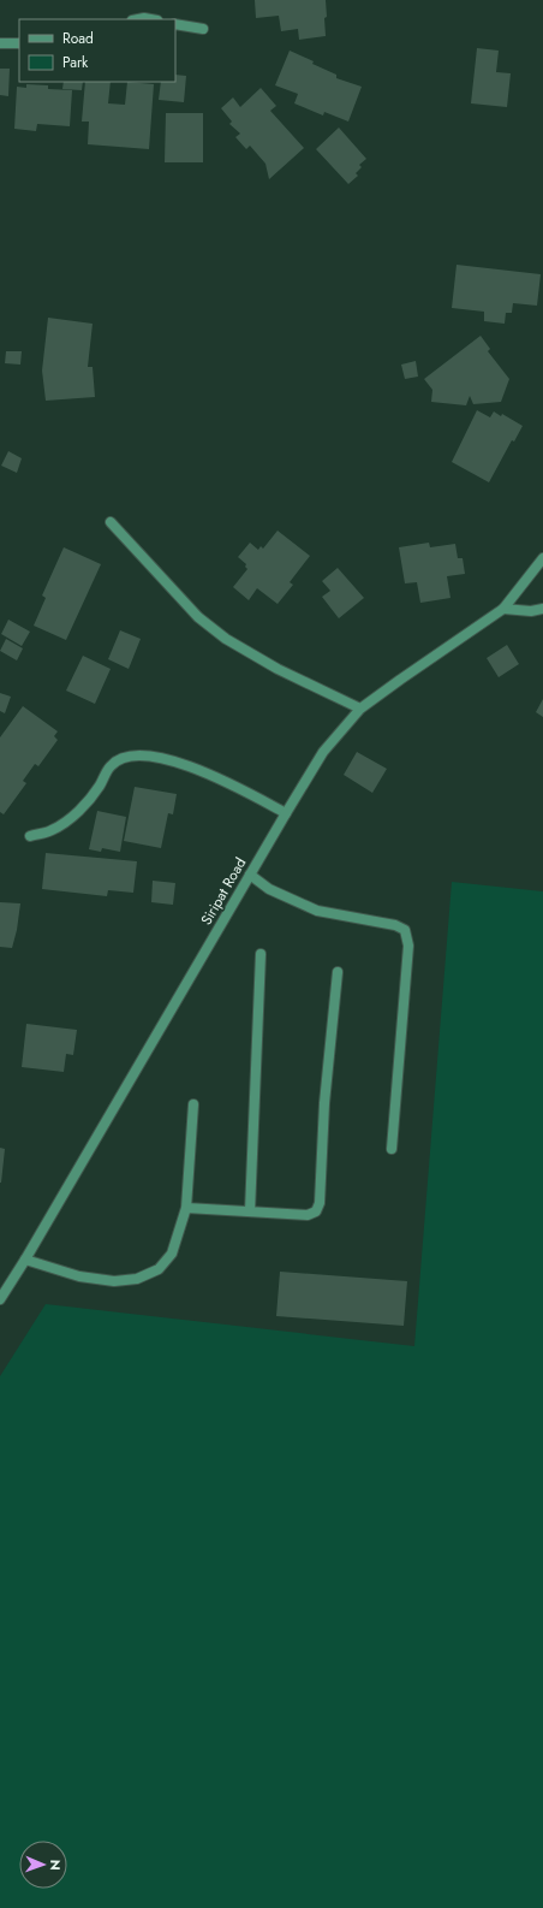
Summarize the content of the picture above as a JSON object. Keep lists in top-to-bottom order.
{
  "streets": {
    "street": ["Siripat Road"]
  },
  "legend": ["Road", "Park"],
  "north": "right"
}
